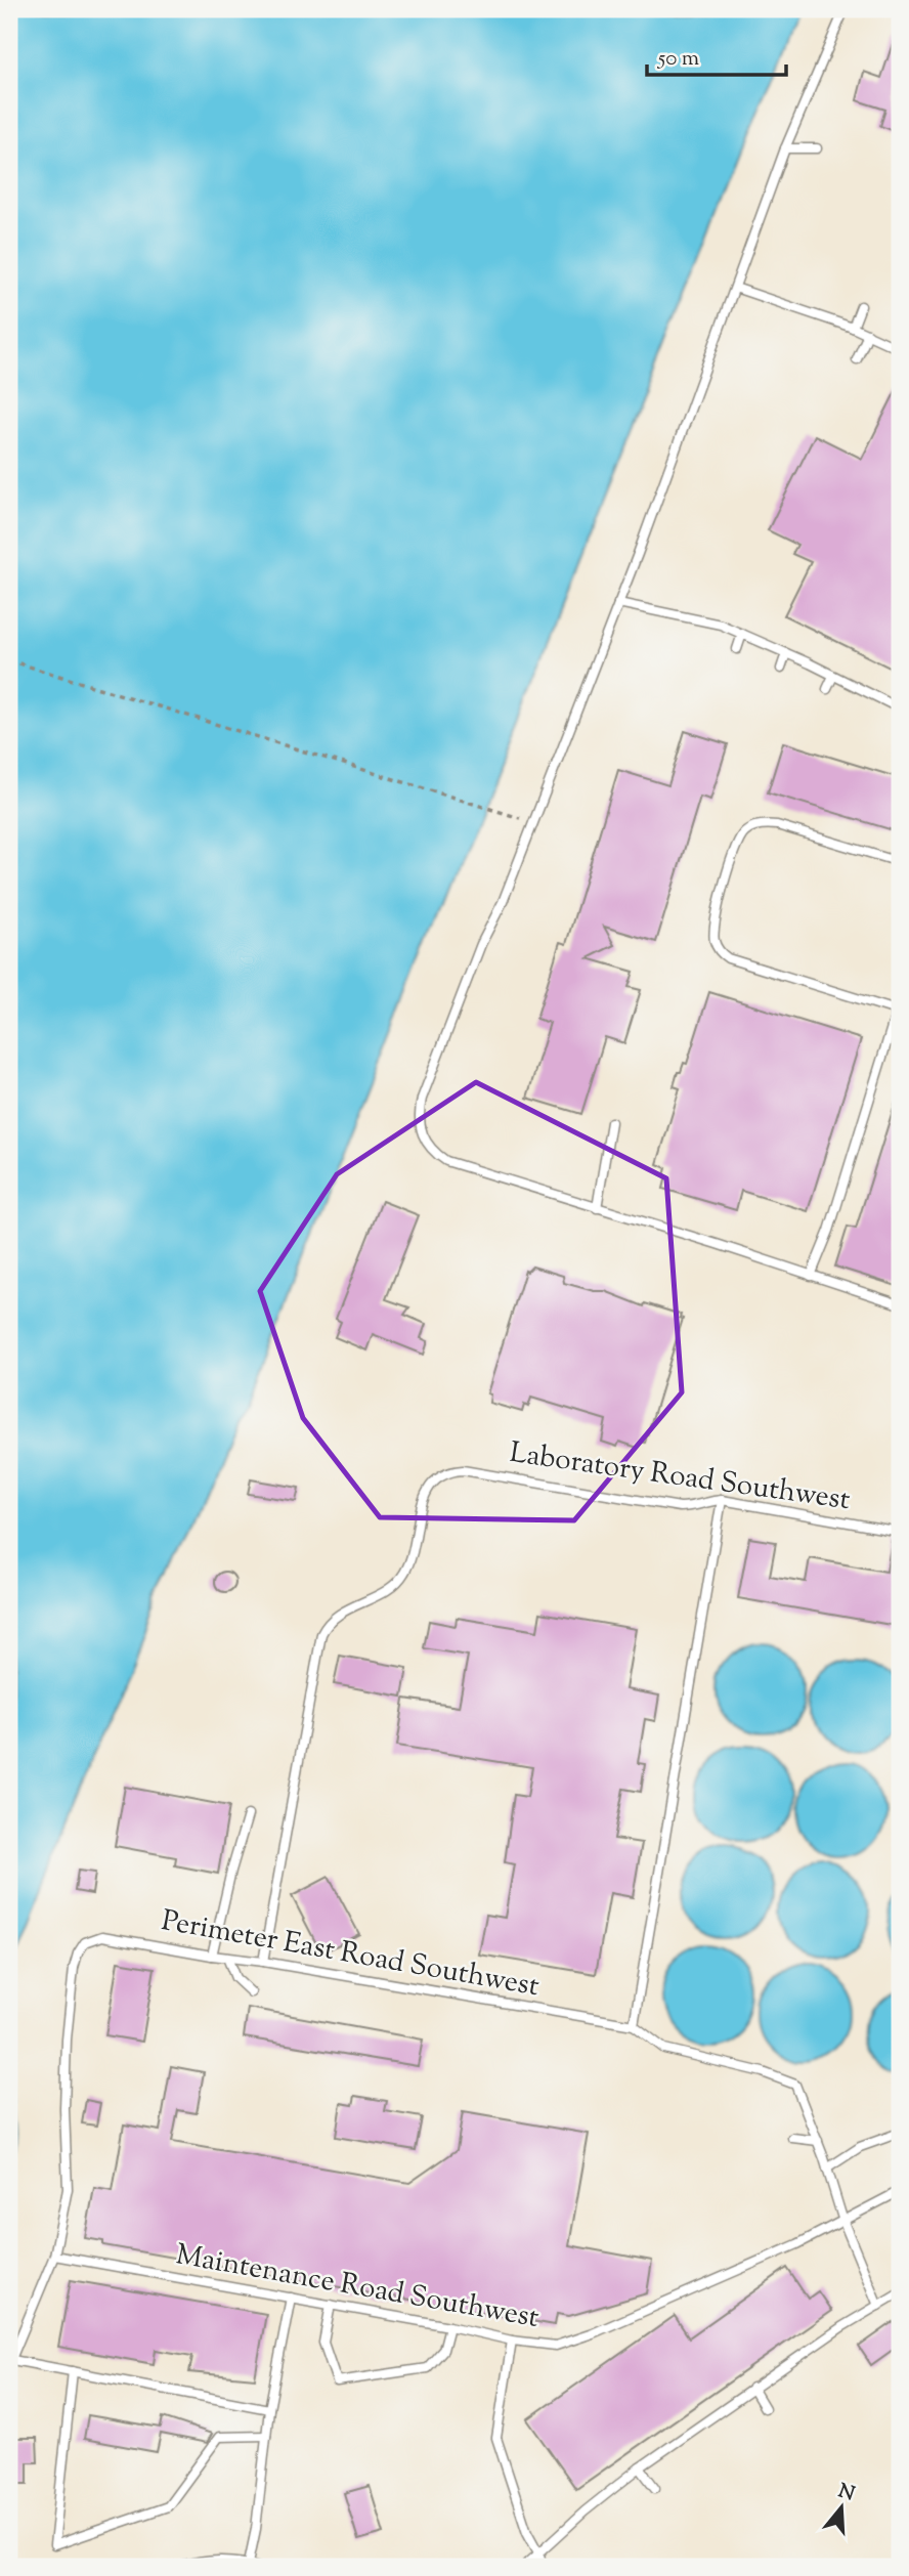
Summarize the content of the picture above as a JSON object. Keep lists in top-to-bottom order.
{
  "streets": {
    "lane": ["Laboratory Road Southwest", "Perimeter East Road Southwest", "Maintenance Road Southwest"]
  },
  "crossings": [
    ["Laboratory Road Southwest", "Perimeter East Road Southwest"],
    ["Perimeter East Road Southwest", "Maintenance Road Southwest"]
  ],
  "scale_bar": "50 m",
  "north": "top"
}
